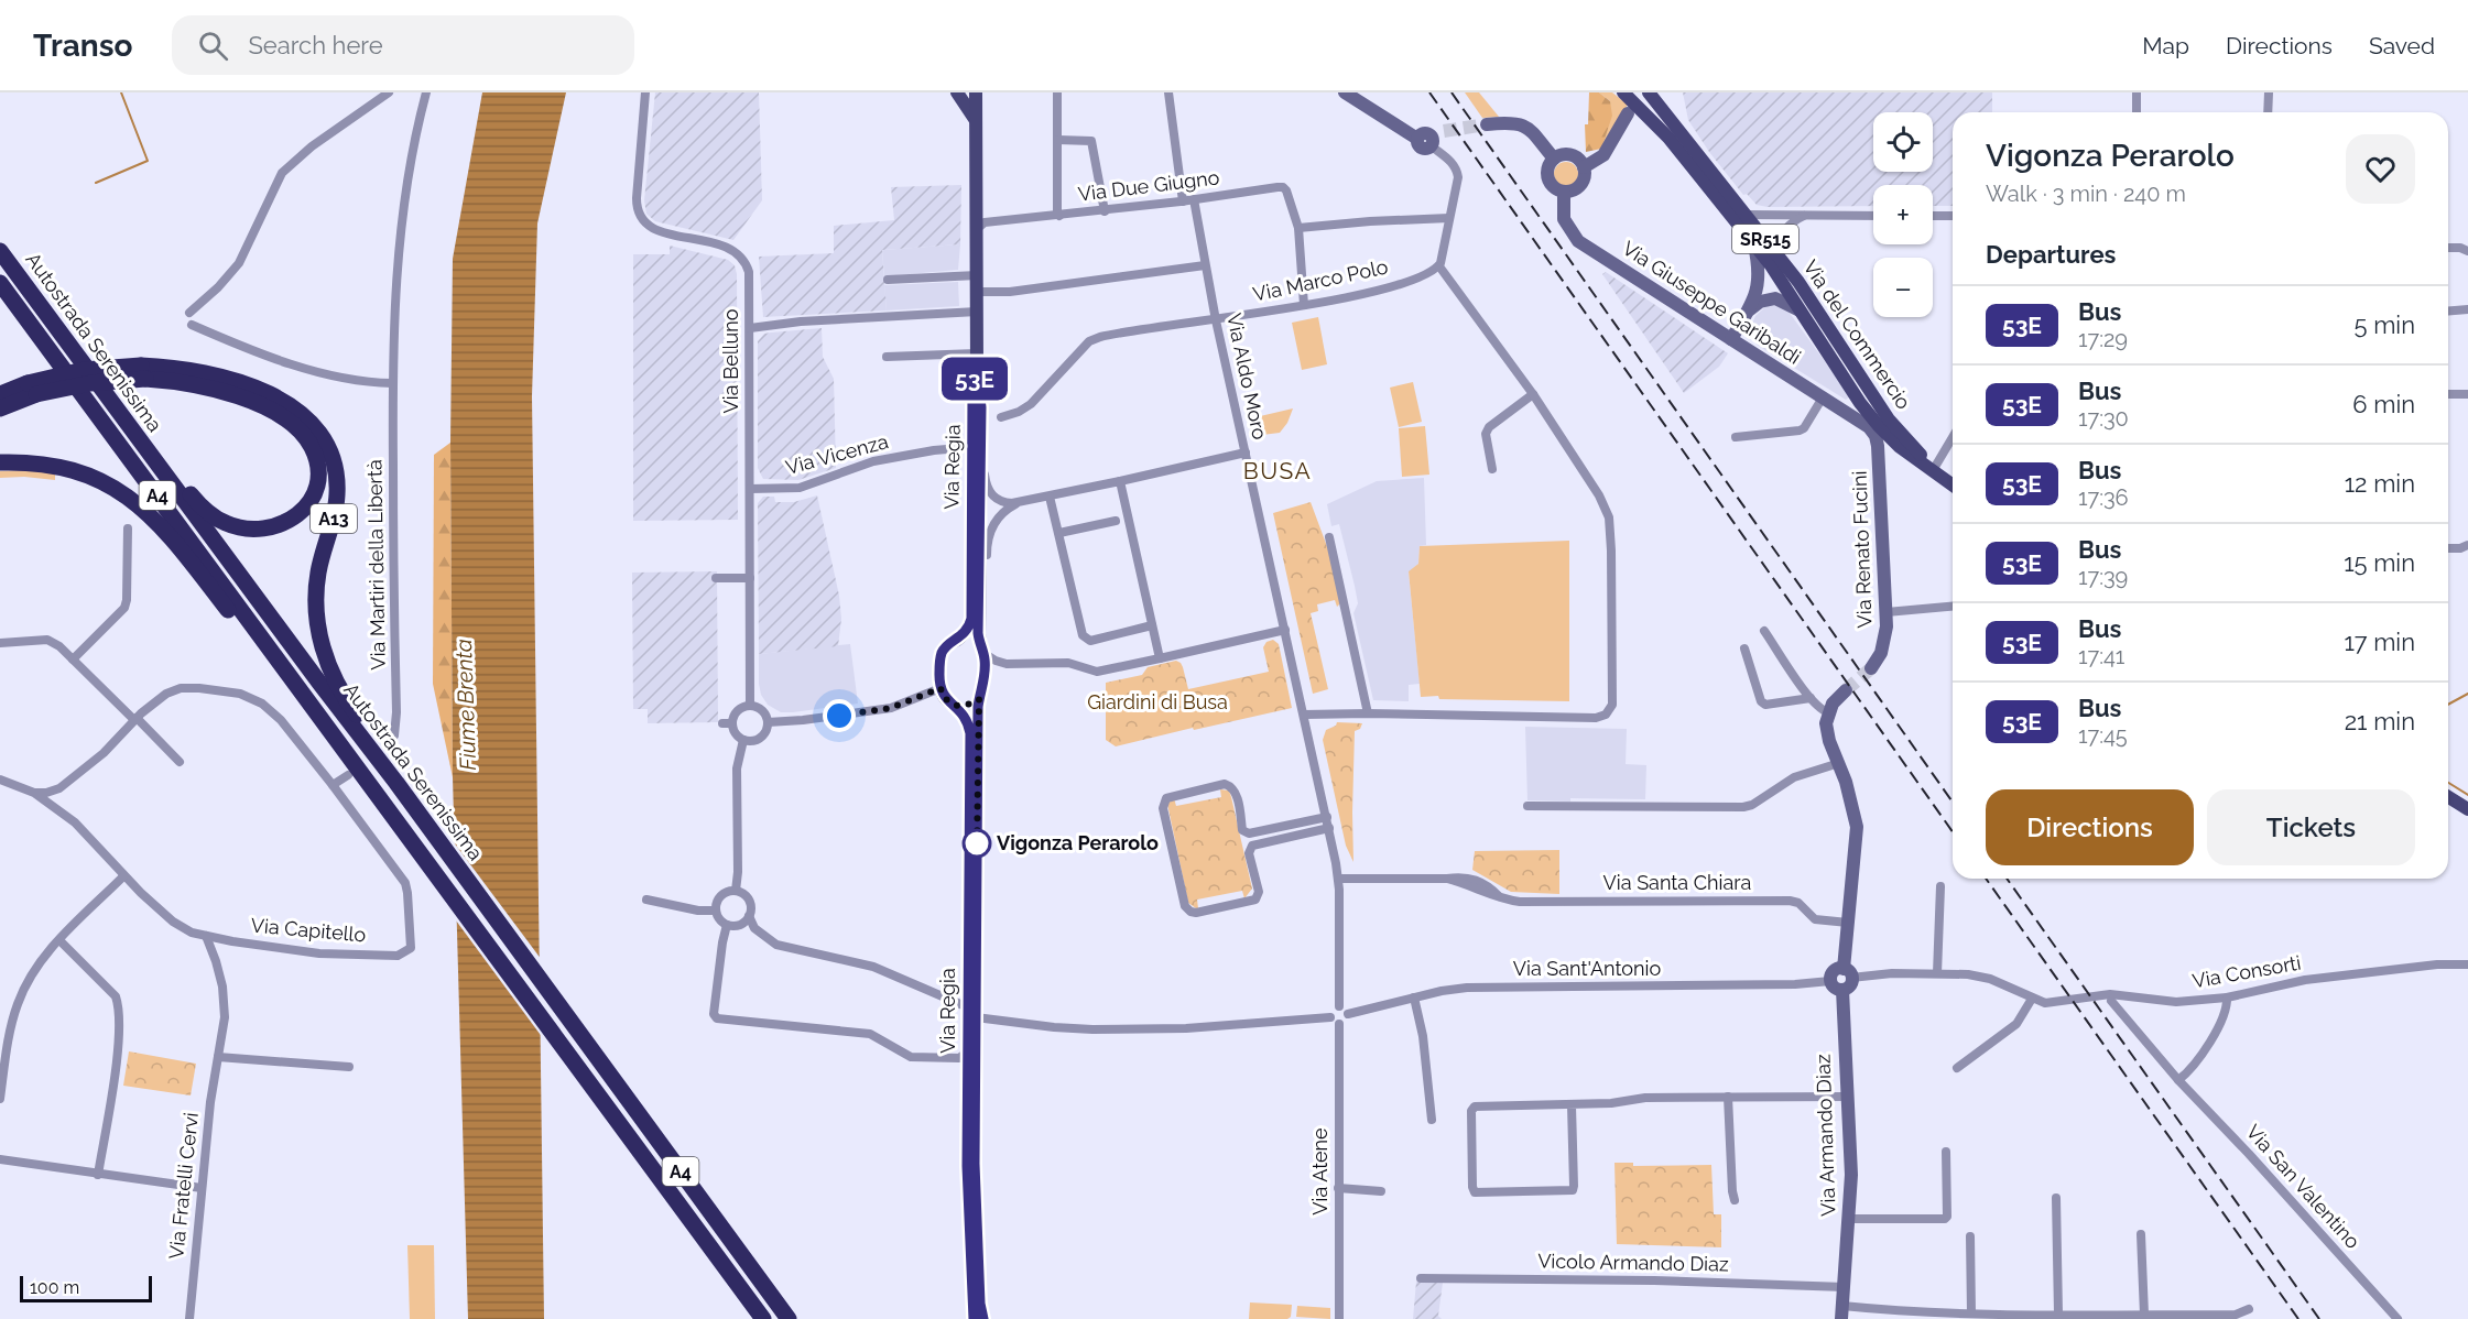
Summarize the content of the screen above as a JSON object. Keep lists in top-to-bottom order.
{
  "streets": {
    "highway": ["Autostrada Serenissima", "A4", "A13"],
    "main road": ["SR515", "Via del Commercio", "Via Regia"],
    "street": [
      "Via Due Giugno",
      "Via Marco Polo",
      "Via Giuseppe Garibaldi",
      "Via Belluno",
      "Via Aldo Moro",
      "Via Vicenza",
      "Via Renato Fucini",
      "Via Martiri della Libertà",
      "Via Santa Chiara",
      "Via Capitello",
      "Via Sant'Antonio",
      "Via Consorti",
      "Via Armando Diaz",
      "Via Atene",
      "Via Fratelli Cervi",
      "Via San Valentino",
      "Vicolo Armando Diaz"
    ]
  },
  "crossings": [
    ["Via Due Giugno", "Via Marco Polo"],
    ["Via Due Giugno", "Via Aldo Moro"],
    ["Via Due Giugno", "Via Regia"],
    ["SR515", "Via del Commercio"],
    ["Via Marco Polo", "Via Aldo Moro"],
    ["Via Giuseppe Garibaldi", "Via Renato Fucini"],
    ["Autostrada Serenissima", "A4"],
    ["Autostrada Serenissima", "A13"],
    ["Via Belluno", "Via Vicenza"],
    ["Via Aldo Moro", "Via Santa Chiara"],
    ["Via Aldo Moro", "Via Sant'Antonio"],
    ["Via Aldo Moro", "Via Atene"],
    ["Via Vicenza", "Via Regia"],
    ["Via Capitello", "Via Fratelli Cervi"],
    ["Via Sant'Antonio", "Via Consorti"],
    ["Via Sant'Antonio", "Via Armando Diaz"],
    ["Via Sant'Antonio", "Via Atene"],
    ["Via Consorti", "Via Armando Diaz"],
    ["Via Armando Diaz", "Vicolo Armando Diaz"]
  ],
  "districts": ["BUSA"],
  "water": ["Fiume Brenta"],
  "parks": ["Giardini di Busa"],
  "places": ["Vigonza Perarolo"],
  "lines": ["bus line 53E"],
  "scale_bar": "100 m",
  "page": {
    "header": "Transo",
    "search": "Search here",
    "nav": ["Map", "Directions", "Saved"],
    "on_map": "53E",
    "map_buttons": ["+", "−"],
    "heading": [
      ["Vigonza Perarolo", "Walk · 3 min · 240 m"],
      "Departures"
    ],
    "list": [
      {
        "mark": "53E",
        "name": "Bus",
        "note": "17:29",
        "value": "5 min"
      },
      {
        "mark": "53E",
        "name": "Bus",
        "note": "17:30",
        "value": "6 min"
      },
      {
        "mark": "53E",
        "name": "Bus",
        "note": "17:36",
        "value": "12 min"
      },
      {
        "mark": "53E",
        "name": "Bus",
        "note": "17:39",
        "value": "15 min"
      },
      {
        "mark": "53E",
        "name": "Bus",
        "note": "17:41",
        "value": "17 min"
      },
      {
        "mark": "53E",
        "name": "Bus",
        "note": "17:45",
        "value": "21 min"
      }
    ],
    "buttons": ["Directions", "Tickets"],
    "scale": "100 m"
  }
}
